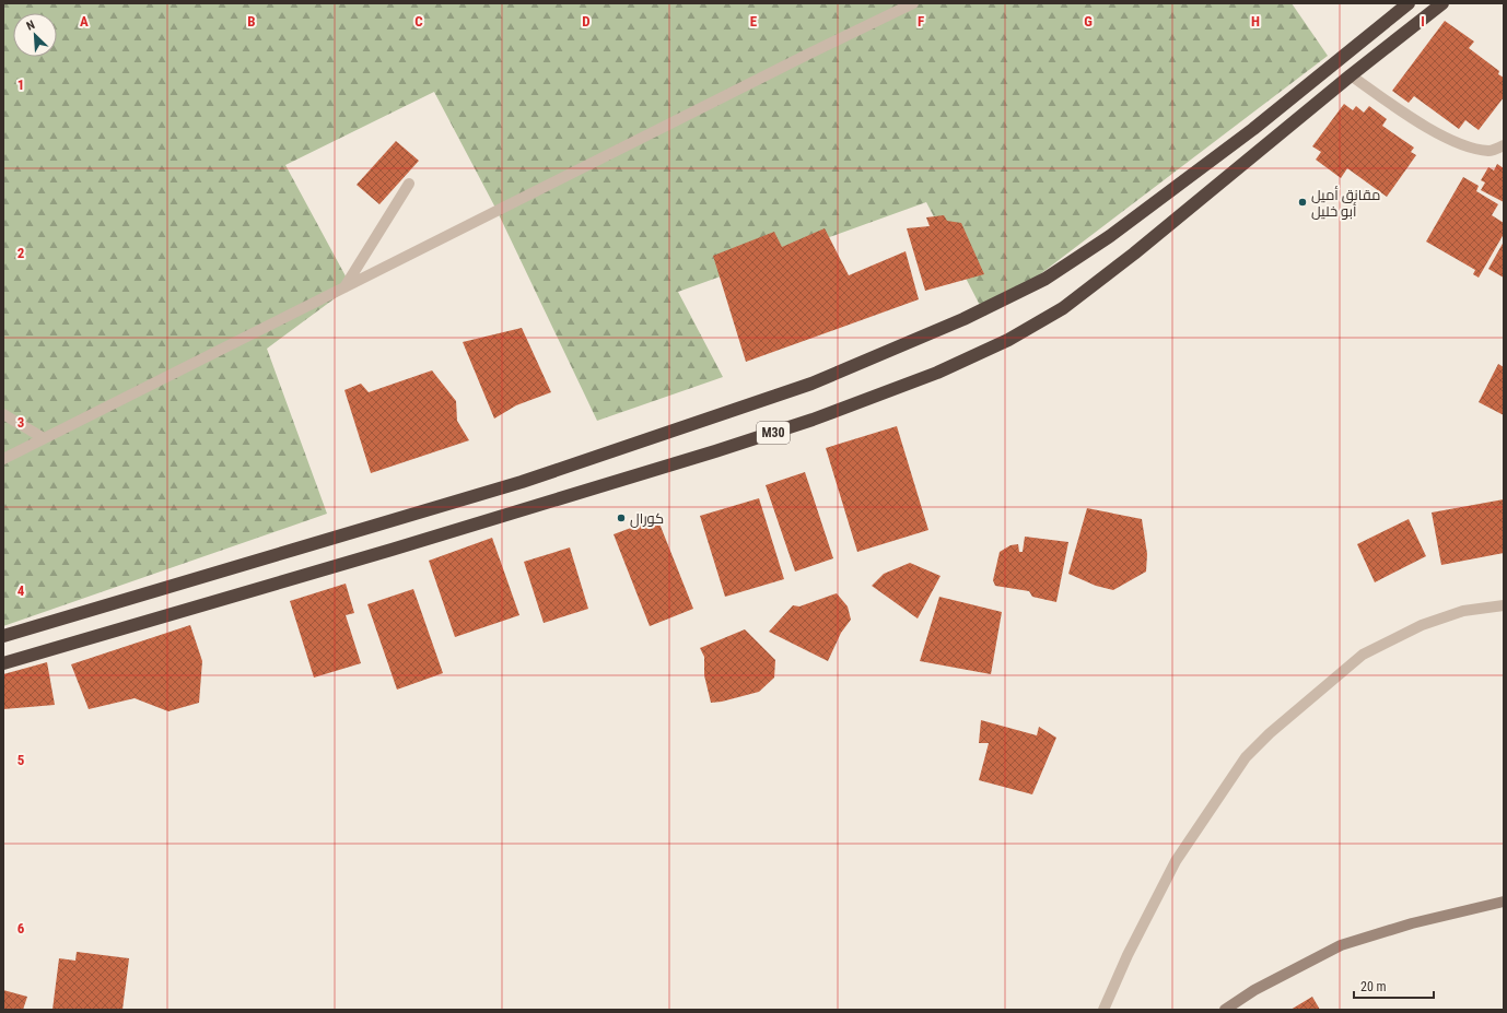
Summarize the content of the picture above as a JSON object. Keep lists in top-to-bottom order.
{
  "streets": {
    "highway": ["M30"]
  },
  "places": ["مقانق أميل أبو خليل", "كورال"],
  "scale_bar": "20 m",
  "north": "top left",
  "grid": {
    "columns": [
      "A",
      "B",
      "C",
      "D",
      "E",
      "F",
      "G",
      "H",
      "I"
    ],
    "rows": [
      "1",
      "2",
      "3",
      "4",
      "5",
      "6"
    ]
  }
}
